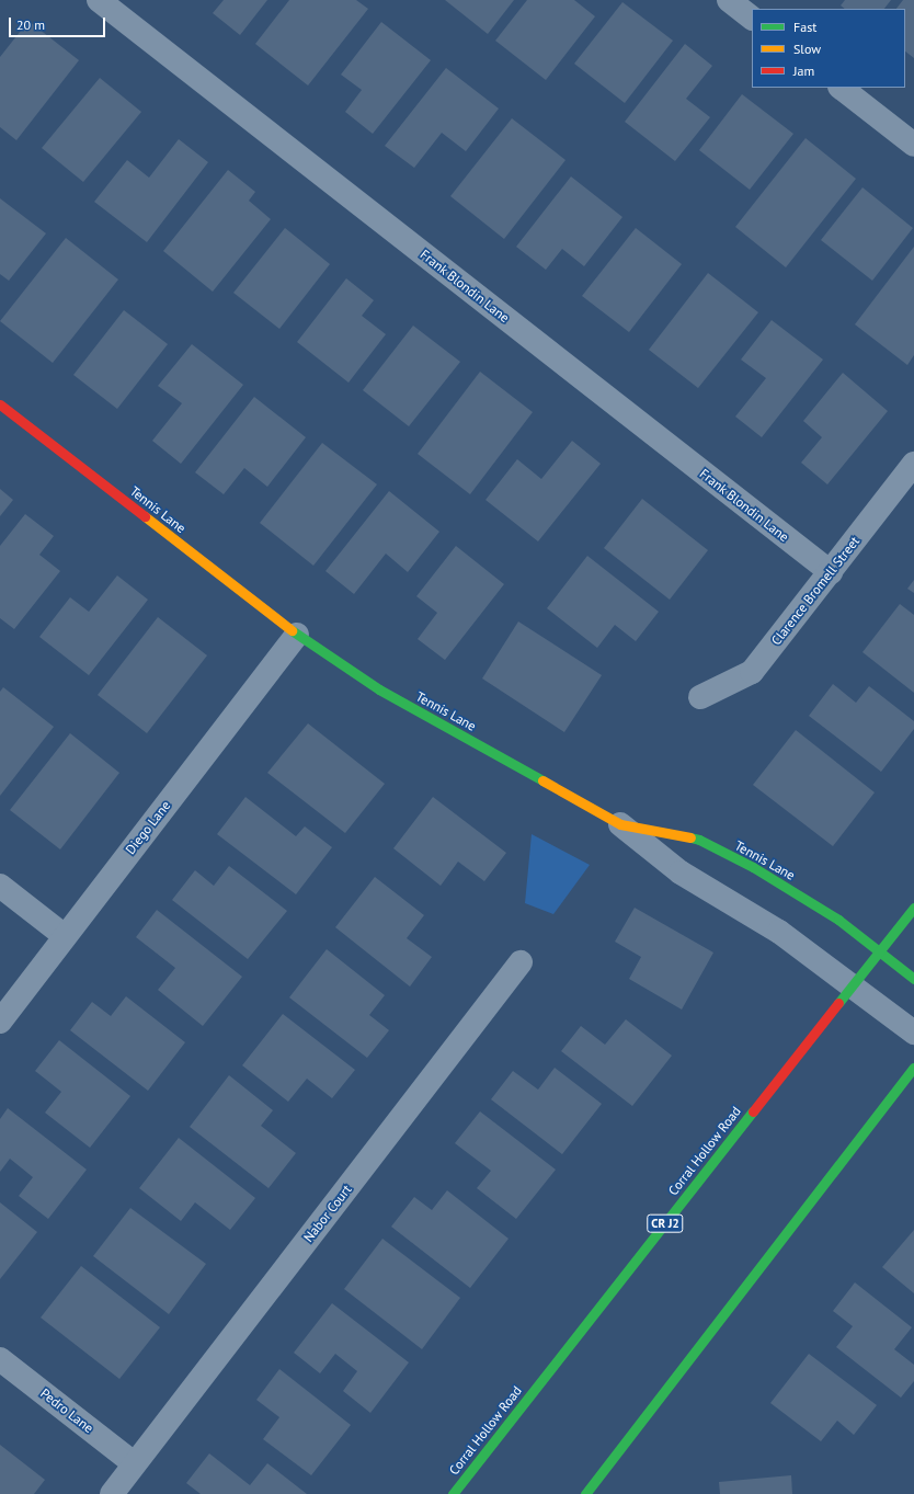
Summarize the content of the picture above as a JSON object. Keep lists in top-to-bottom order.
{
  "streets": {
    "main road": ["Tennis Lane", "Corral Hollow Road", "CR J2"],
    "street": [
      "Frank Blondin Lane",
      "Clarence Bromell Street",
      "Diego Lane",
      "Nabor Court",
      "Pedro Lane"
    ]
  },
  "crossings": [
    ["Frank Blondin Lane", "Clarence Bromell Street"],
    ["Tennis Lane", "Diego Lane"],
    ["Tennis Lane", "Corral Hollow Road"],
    ["Nabor Court", "Pedro Lane"]
  ],
  "legend": ["Fast", "Slow", "Jam"],
  "scale_bar": "20 m"
}
